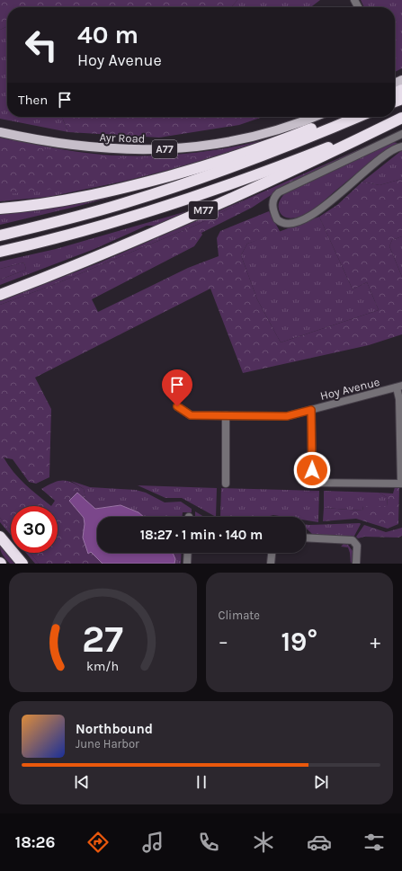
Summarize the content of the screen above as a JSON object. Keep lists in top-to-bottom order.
{
  "streets": {
    "highway": ["M77"],
    "main road": ["Ayr Road", "A77"],
    "street": ["Hoy Avenue"]
  },
  "page": {
    "turn": ["40 m", "Hoy Avenue"],
    "then": "Then",
    "limit": "30",
    "trip": "18:27 · 1 min · 140 m",
    "tile": "Climate",
    "heat": ["−", "19°", "+"],
    "song": ["Northbound", "June Harbor"],
    "tabs": "18:26",
    "gauge": ["27", "km/h"]
  }
}
